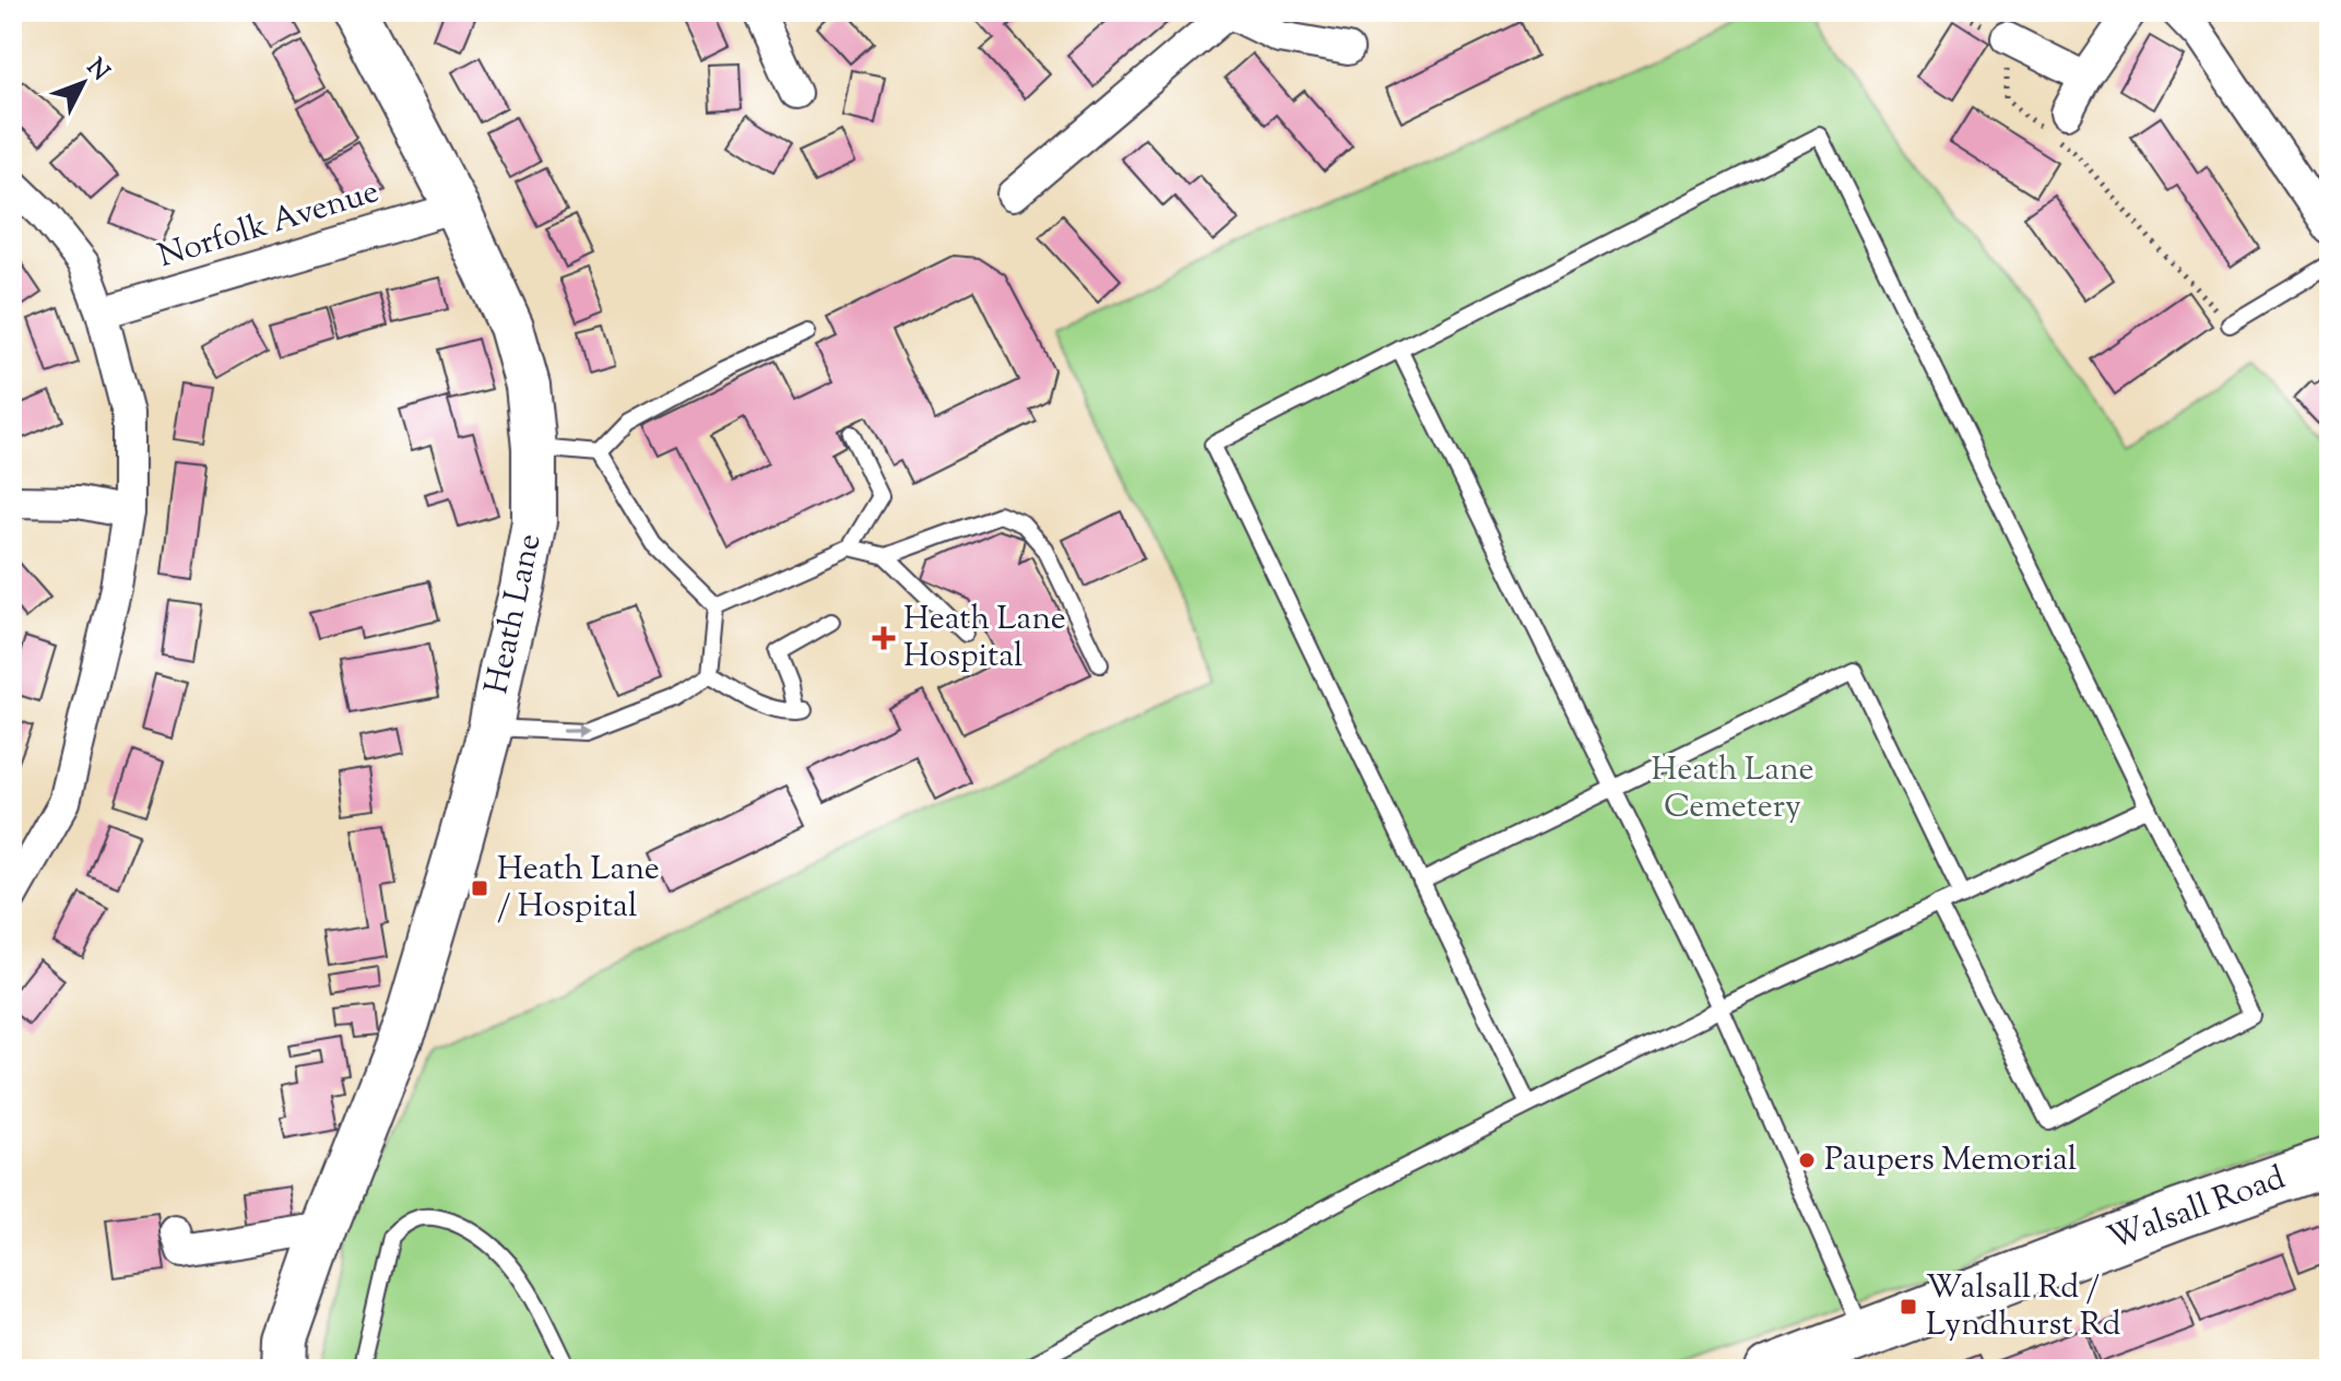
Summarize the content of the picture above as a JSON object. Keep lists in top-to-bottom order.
{
  "streets": {
    "main road": ["Walsall Road"],
    "street": ["Norfolk Avenue", "Heath Lane"]
  },
  "crossings": [
    ["Norfolk Avenue", "Heath Lane"]
  ],
  "parks": ["Heath Lane Cemetery"],
  "places": {
    "health": ["Heath Lane Hospital"],
    "transit": ["Heath Lane / Hospital", "Walsall Rd / Lyndhurst Rd"],
    "other": ["Paupers Memorial"]
  },
  "north": "top right"
}
